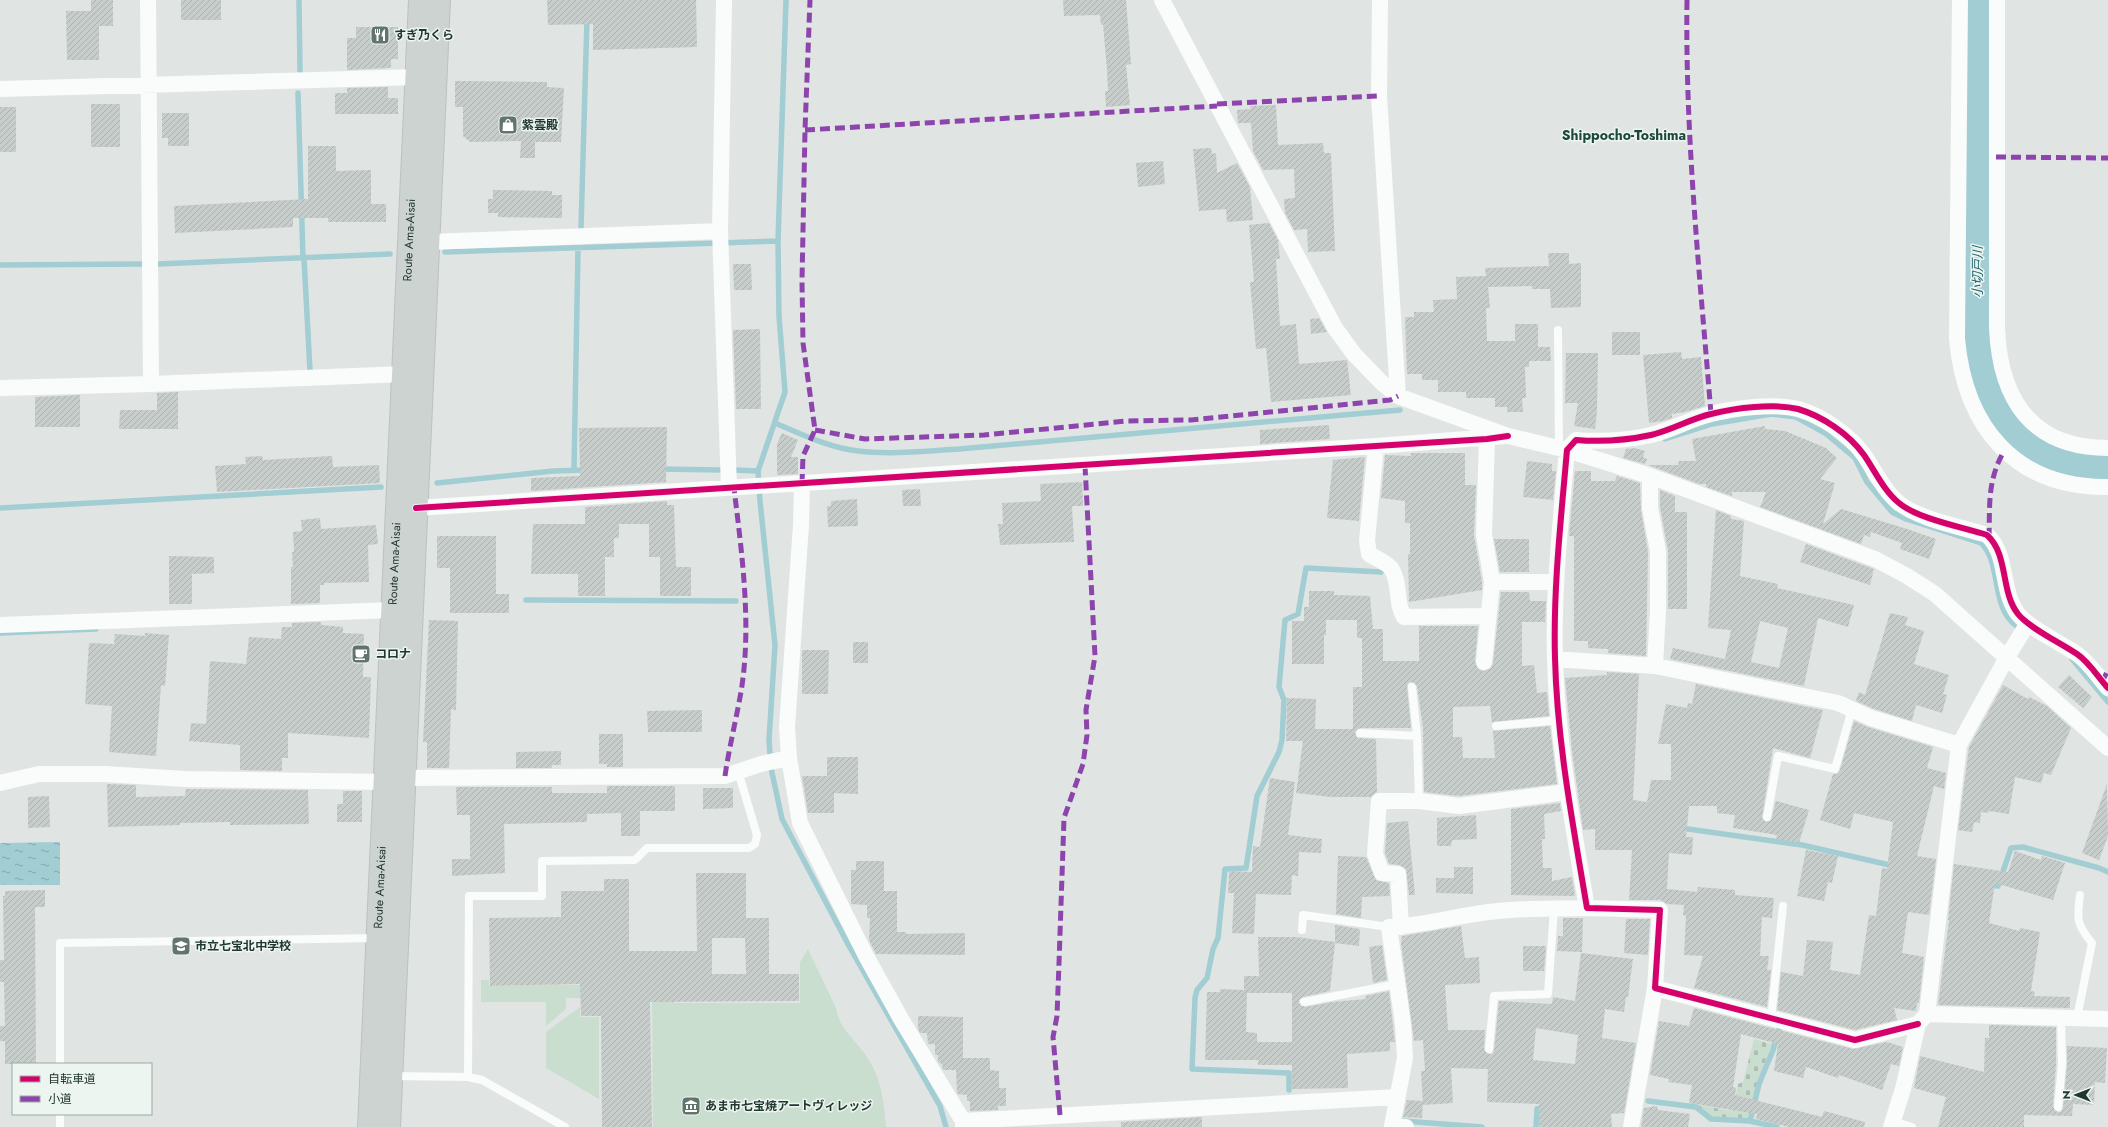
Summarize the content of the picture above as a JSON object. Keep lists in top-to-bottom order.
{
  "streets": {
    "main road": ["Route Ama-Aisai"]
  },
  "districts": ["Shippocho-Toshima"],
  "water": ["小切戸川"],
  "places": {
    "restaurant": ["すぎ乃くら"],
    "shop": ["紫雲殿"],
    "cafe": ["コロナ"],
    "school or university": ["市立七宝北中学校"],
    "museum": ["あま市七宝焼アートヴィレッジ"]
  },
  "legend": ["自転車道", "小道"],
  "north": "left"
}
